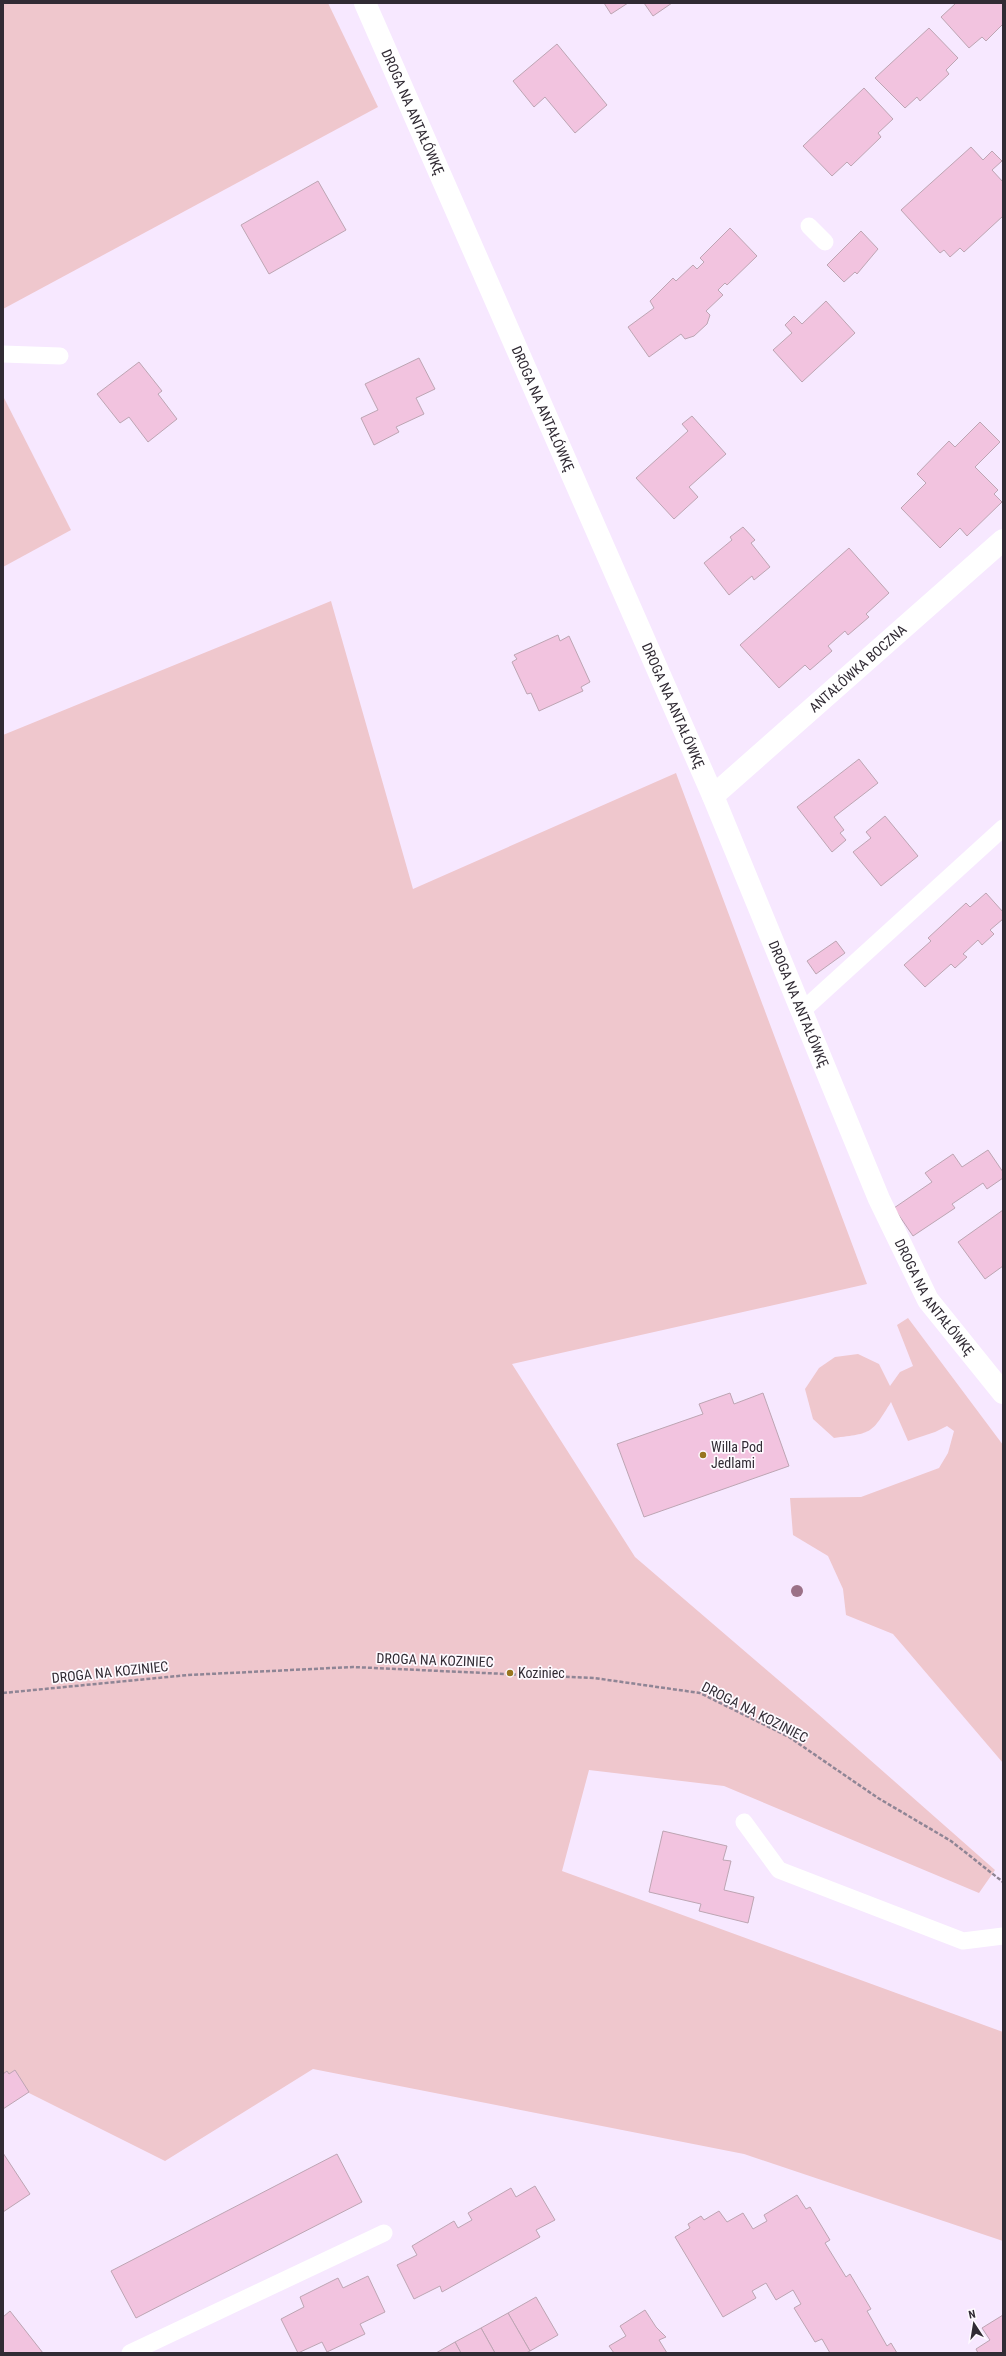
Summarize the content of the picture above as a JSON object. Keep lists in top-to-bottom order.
{
  "streets": {
    "street": ["DROGA NA ANTAŁÓWKĘ", "ANTAŁÓWKA BOCZNA"],
    "path": ["DROGA NA KOZINIEC"]
  },
  "crossings": [
    ["DROGA NA ANTAŁÓWKĘ", "ANTAŁÓWKA BOCZNA"]
  ],
  "places": ["Willa Pod Jedlami", "Koziniec"],
  "north": "top"
}
